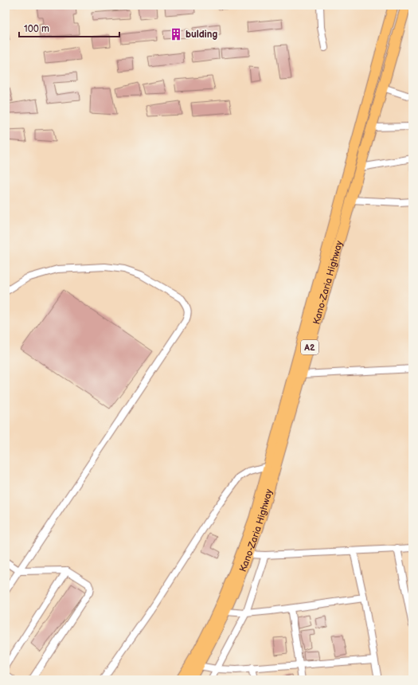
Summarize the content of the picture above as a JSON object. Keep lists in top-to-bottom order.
{
  "streets": {
    "highway": ["Kano-Zaria Highway", "A2"]
  },
  "places": {
    "building": ["bulding"]
  },
  "scale_bar": "100 m"
}
